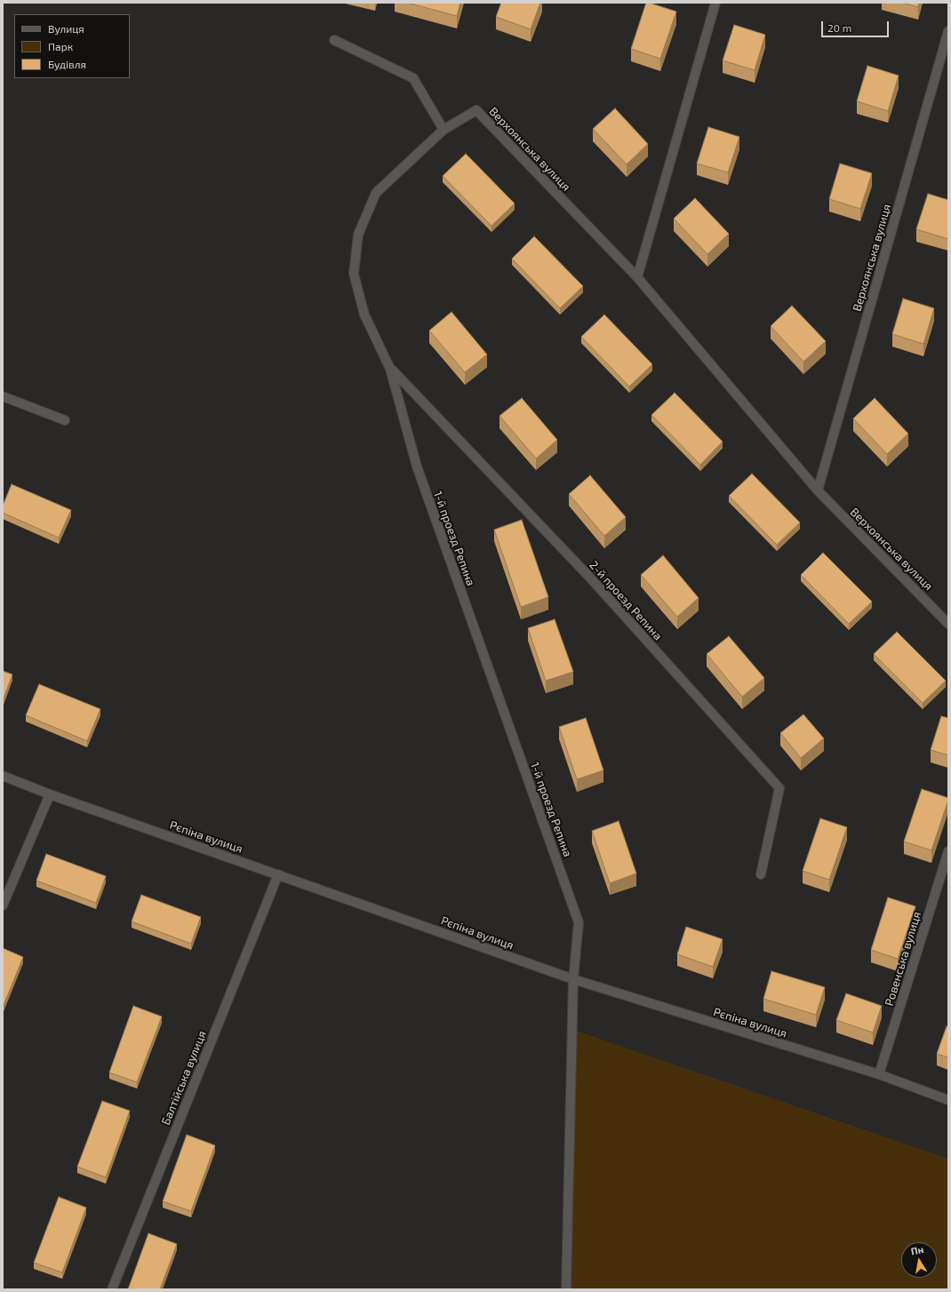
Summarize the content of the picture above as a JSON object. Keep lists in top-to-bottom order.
{
  "streets": {
    "street": [
      "Верхоянська вулиця",
      "1-й проезд Репина",
      "2-й проезд Репина",
      "Рєпіна вулиця",
      "Ровенська вулиця",
      "Балтійська вулиця"
    ]
  },
  "crossings": [
    ["Верхоянська вулиця", "1-й проезд Репина"],
    ["1-й проезд Репина", "2-й проезд Репина"],
    ["1-й проезд Репина", "Рєпіна вулиця"],
    ["Рєпіна вулиця", "Ровенська вулиця"],
    ["Рєпіна вулиця", "Балтійська вулиця"]
  ],
  "legend": ["Вулиця", "Парк", "Будівля"],
  "scale_bar": "20 m",
  "north": "top"
}
